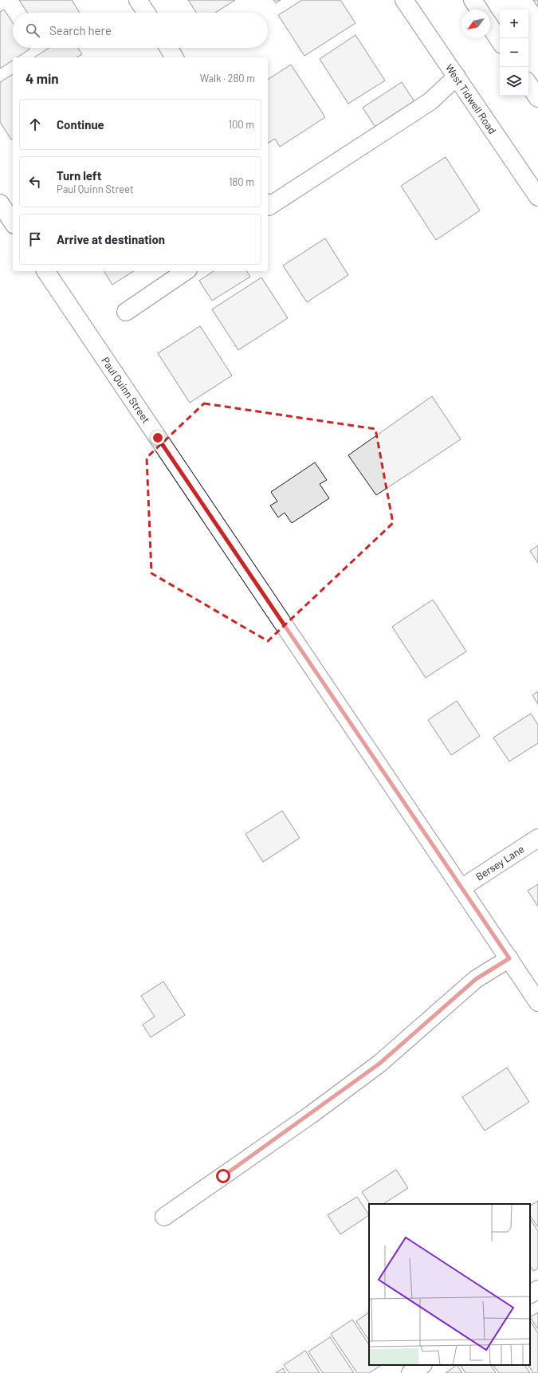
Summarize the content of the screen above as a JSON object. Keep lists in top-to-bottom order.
{
  "streets": {
    "street": ["West Tidwell Road", "Paul Quinn Street", "Bersey Lane"]
  },
  "crossings": [
    ["Paul Quinn Street", "Bersey Lane"]
  ],
  "north": "bottom left",
  "page": {
    "map_buttons": ["+", "−"],
    "search": "Search here",
    "heading": ["4 min", "Walk · 280 m"],
    "list": [
      ["Continue", "100 m"],
      ["Turn left", "Paul Quinn Street", "180 m"],
      "Arrive at destination"
    ]
  }
}
